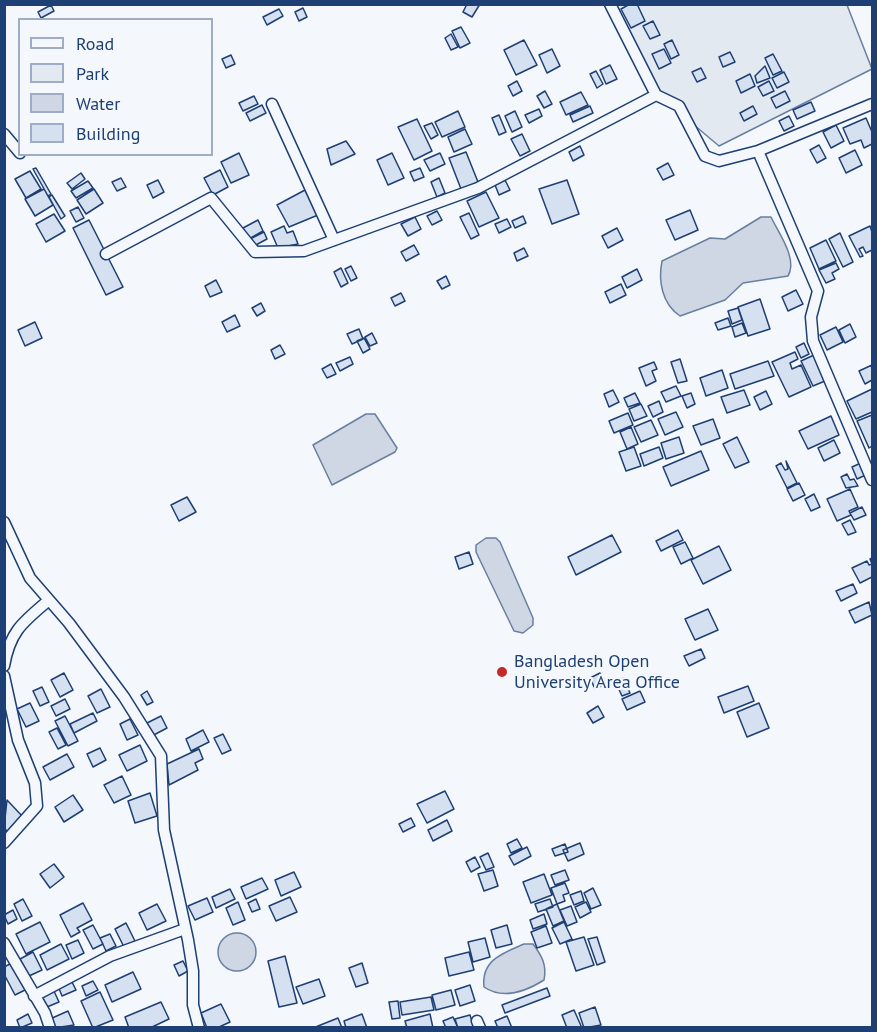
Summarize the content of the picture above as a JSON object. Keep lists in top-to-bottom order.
{
  "places": ["Bangladesh Open University Area Office"],
  "legend": [
    "Road",
    "Park",
    "Water",
    "Building"
  ]
}
